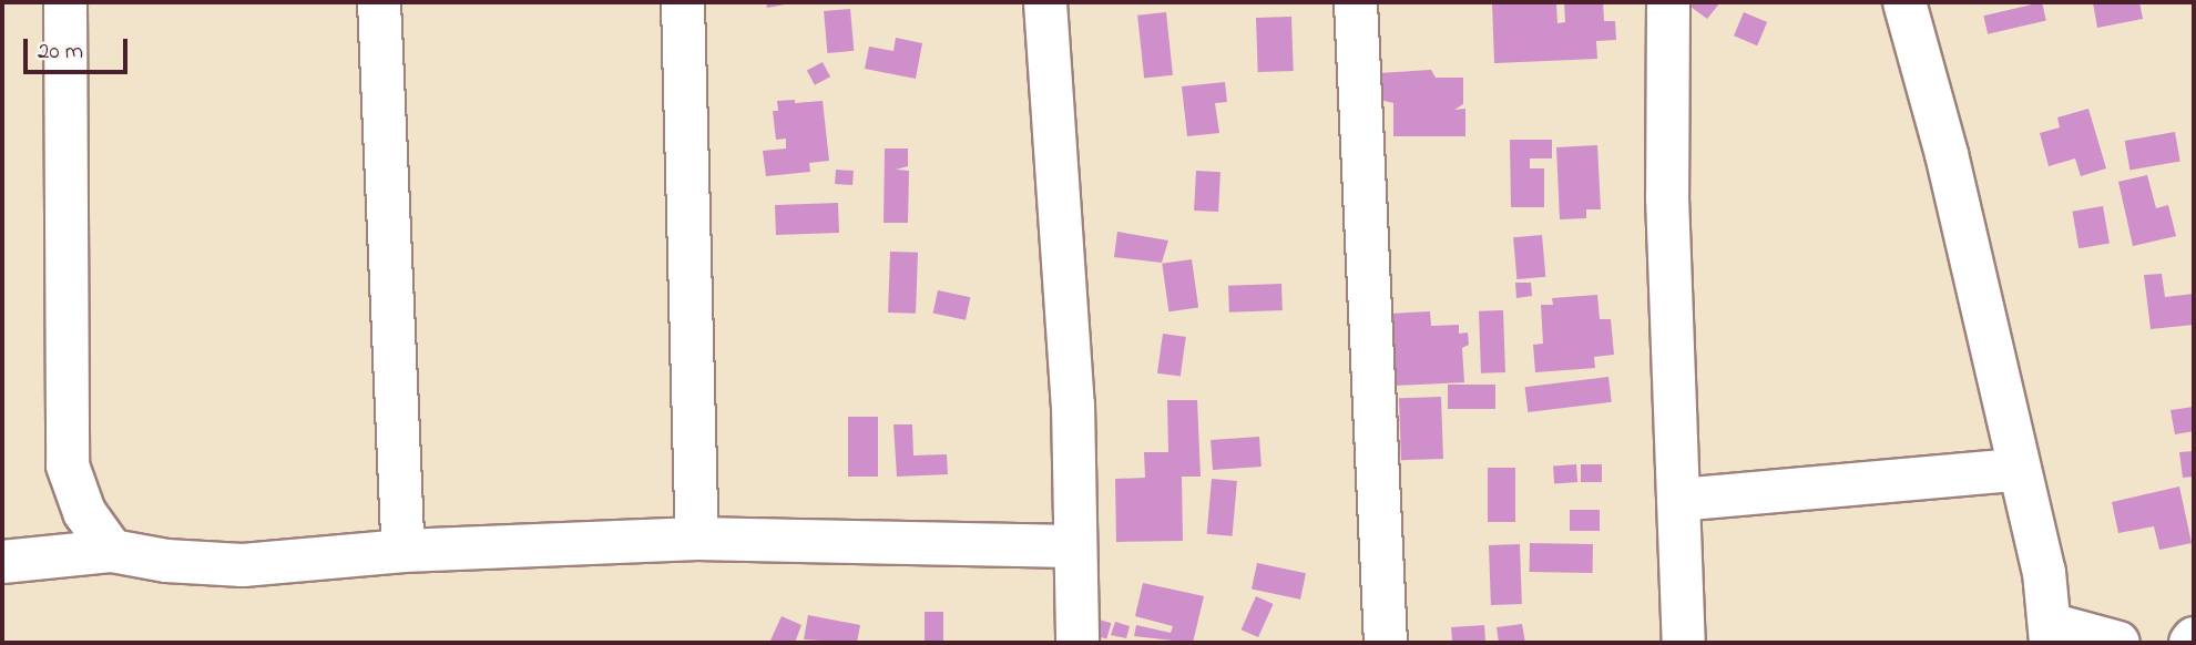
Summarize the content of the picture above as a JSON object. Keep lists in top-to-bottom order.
{
  "scale_bar": "20 m"
}
